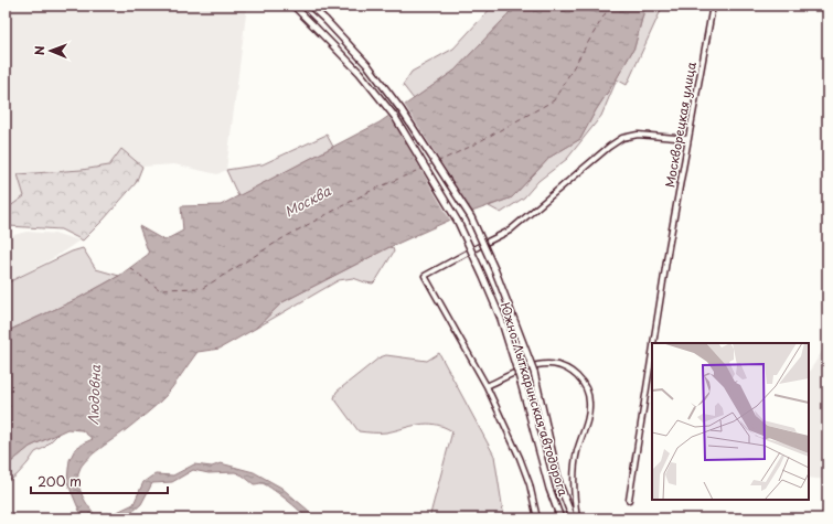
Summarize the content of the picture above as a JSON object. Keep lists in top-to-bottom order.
{
  "streets": {
    "main road": ["Южно-Лыткаринская автодорога"],
    "street": ["Москворецкая улица"]
  },
  "water": ["Москва", "Людовна"],
  "scale_bar": "200 m",
  "north": "left"
}
